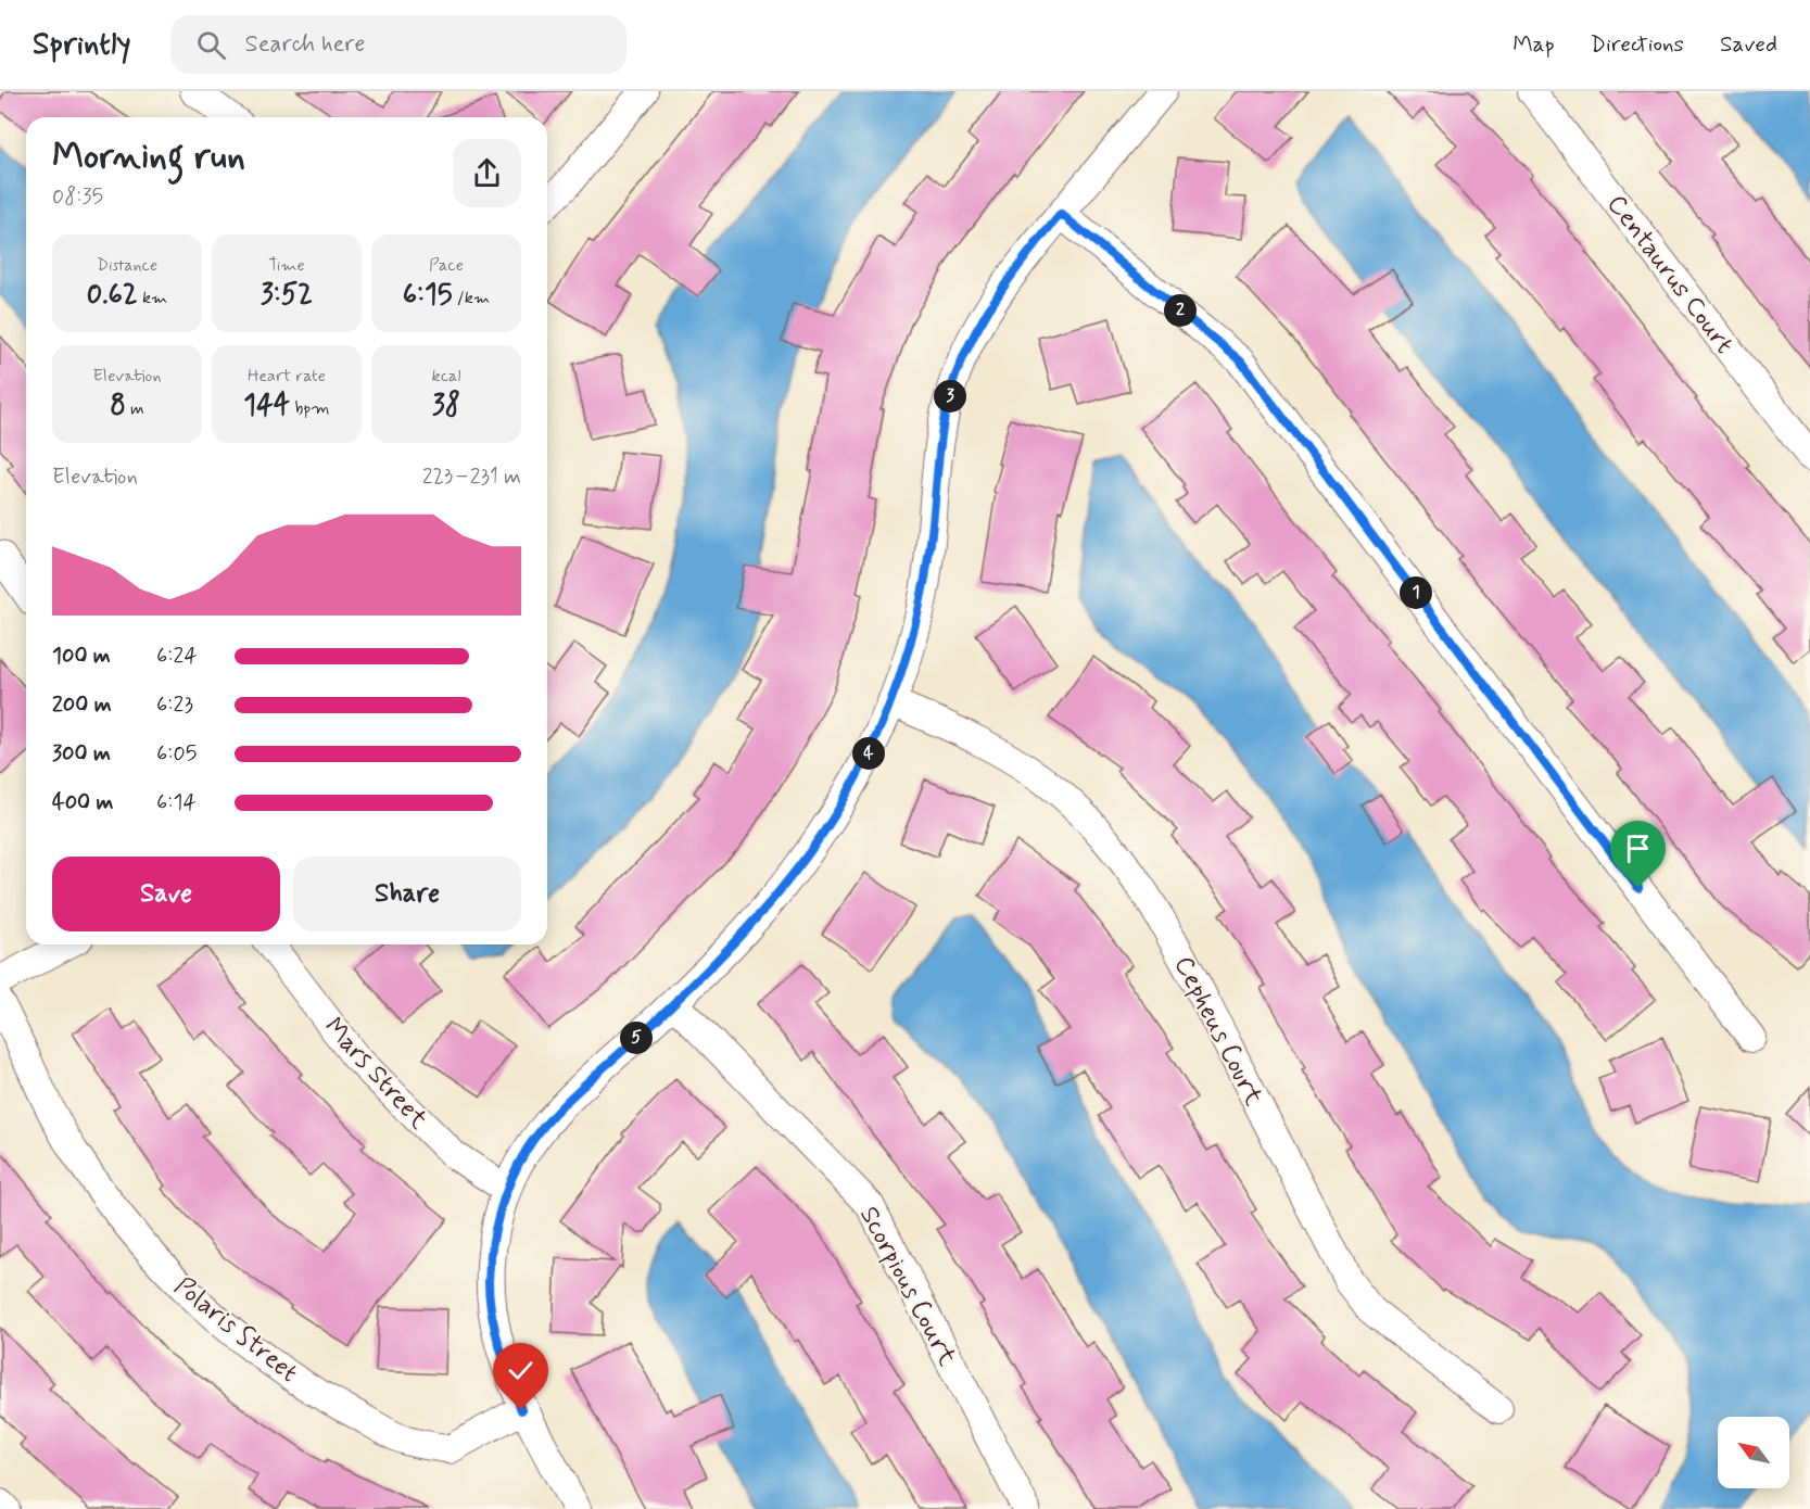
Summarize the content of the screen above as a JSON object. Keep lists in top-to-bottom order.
{
  "streets": {
    "street": [
      "Centaurus Court",
      "Cepheus Court",
      "Mars Street",
      "Scorpious Court",
      "Polaris Street"
    ]
  },
  "north": "top left",
  "page": {
    "header": "Sprintly",
    "search": "Search here",
    "nav": ["Map", "Directions", "Saved"],
    "heading": ["Morning run", "08:35"],
    "stats": [
      ["Distance", "0.62 km"],
      ["Time", "3:52"],
      ["Pace", "6:15 /km"],
      ["Elevation", "8 m"],
      ["Heart rate", "144 bpm"],
      ["kcal", "38"]
    ],
    "pins": [
      "2",
      "3",
      "1",
      "4",
      "5"
    ],
    "chart": ["Elevation", "223–231 m"],
    "list": [
      {
        "name": "100 m",
        "note": "6:24"
      },
      {
        "name": "200 m",
        "note": "6:23"
      },
      {
        "name": "300 m",
        "note": "6:05"
      },
      {
        "name": "400 m",
        "note": "6:14"
      }
    ],
    "buttons": ["Save", "Share"]
  }
}
